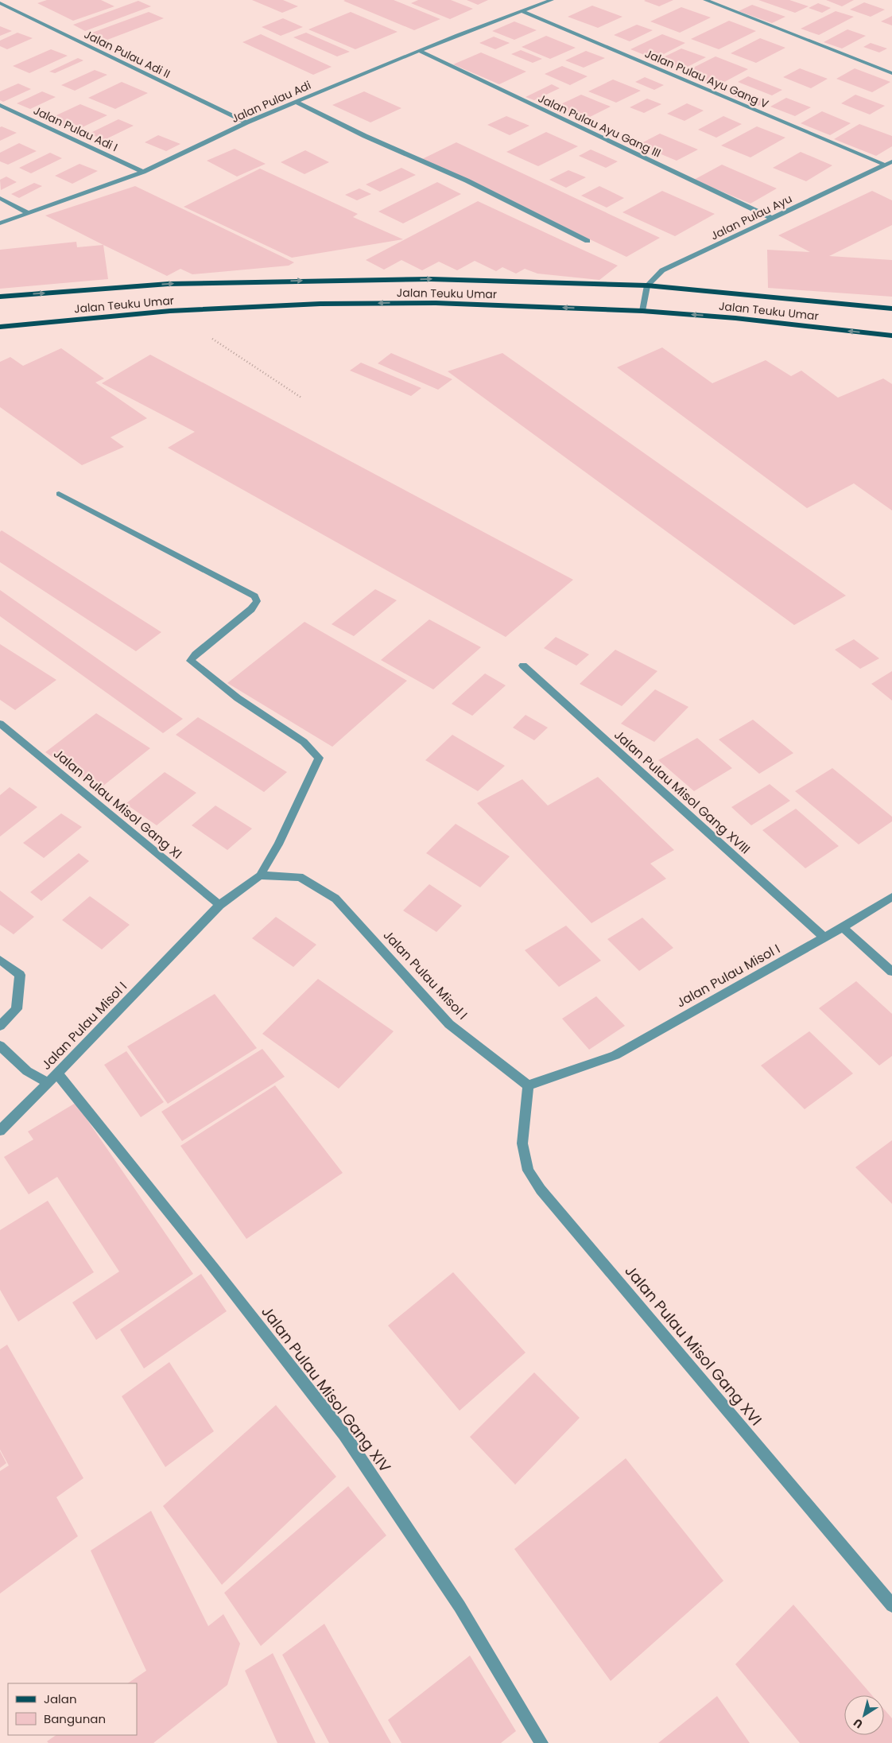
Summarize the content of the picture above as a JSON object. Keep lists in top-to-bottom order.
{
  "streets": {
    "main road": ["Jalan Teuku Umar"],
    "street": [
      "Jalan Pulau Adi II",
      "Jalan Pulau Ayu Gang V",
      "Jalan Pulau Adi",
      "Jalan Pulau Ayu Gang III",
      "Jalan Pulau Adi I",
      "Jalan Pulau Ayu",
      "Jalan Pulau Misol Gang XVIII",
      "Jalan Pulau Misol Gang XI",
      "Jalan Pulau Misol I",
      "Jalan Pulau Misol Gang XVI",
      "Jalan Pulau Misol Gang XIV"
    ]
  },
  "crossings": [
    ["Jalan Pulau Adi II", "Jalan Pulau Adi"],
    ["Jalan Pulau Ayu Gang V", "Jalan Pulau Adi"],
    ["Jalan Pulau Ayu Gang V", "Jalan Pulau Ayu"],
    ["Jalan Pulau Adi", "Jalan Pulau Ayu Gang III"],
    ["Jalan Pulau Adi", "Jalan Pulau Adi I"],
    ["Jalan Pulau Ayu Gang III", "Jalan Pulau Ayu"],
    ["Jalan Pulau Ayu", "Jalan Teuku Umar"],
    ["Jalan Pulau Misol Gang XVIII", "Jalan Pulau Misol I"],
    ["Jalan Pulau Misol Gang XI", "Jalan Pulau Misol I"],
    ["Jalan Pulau Misol I", "Jalan Pulau Misol Gang XVI"],
    ["Jalan Pulau Misol I", "Jalan Pulau Misol Gang XIV"]
  ],
  "legend": ["Jalan", "Bangunan"],
  "north": "bottom left"
}
